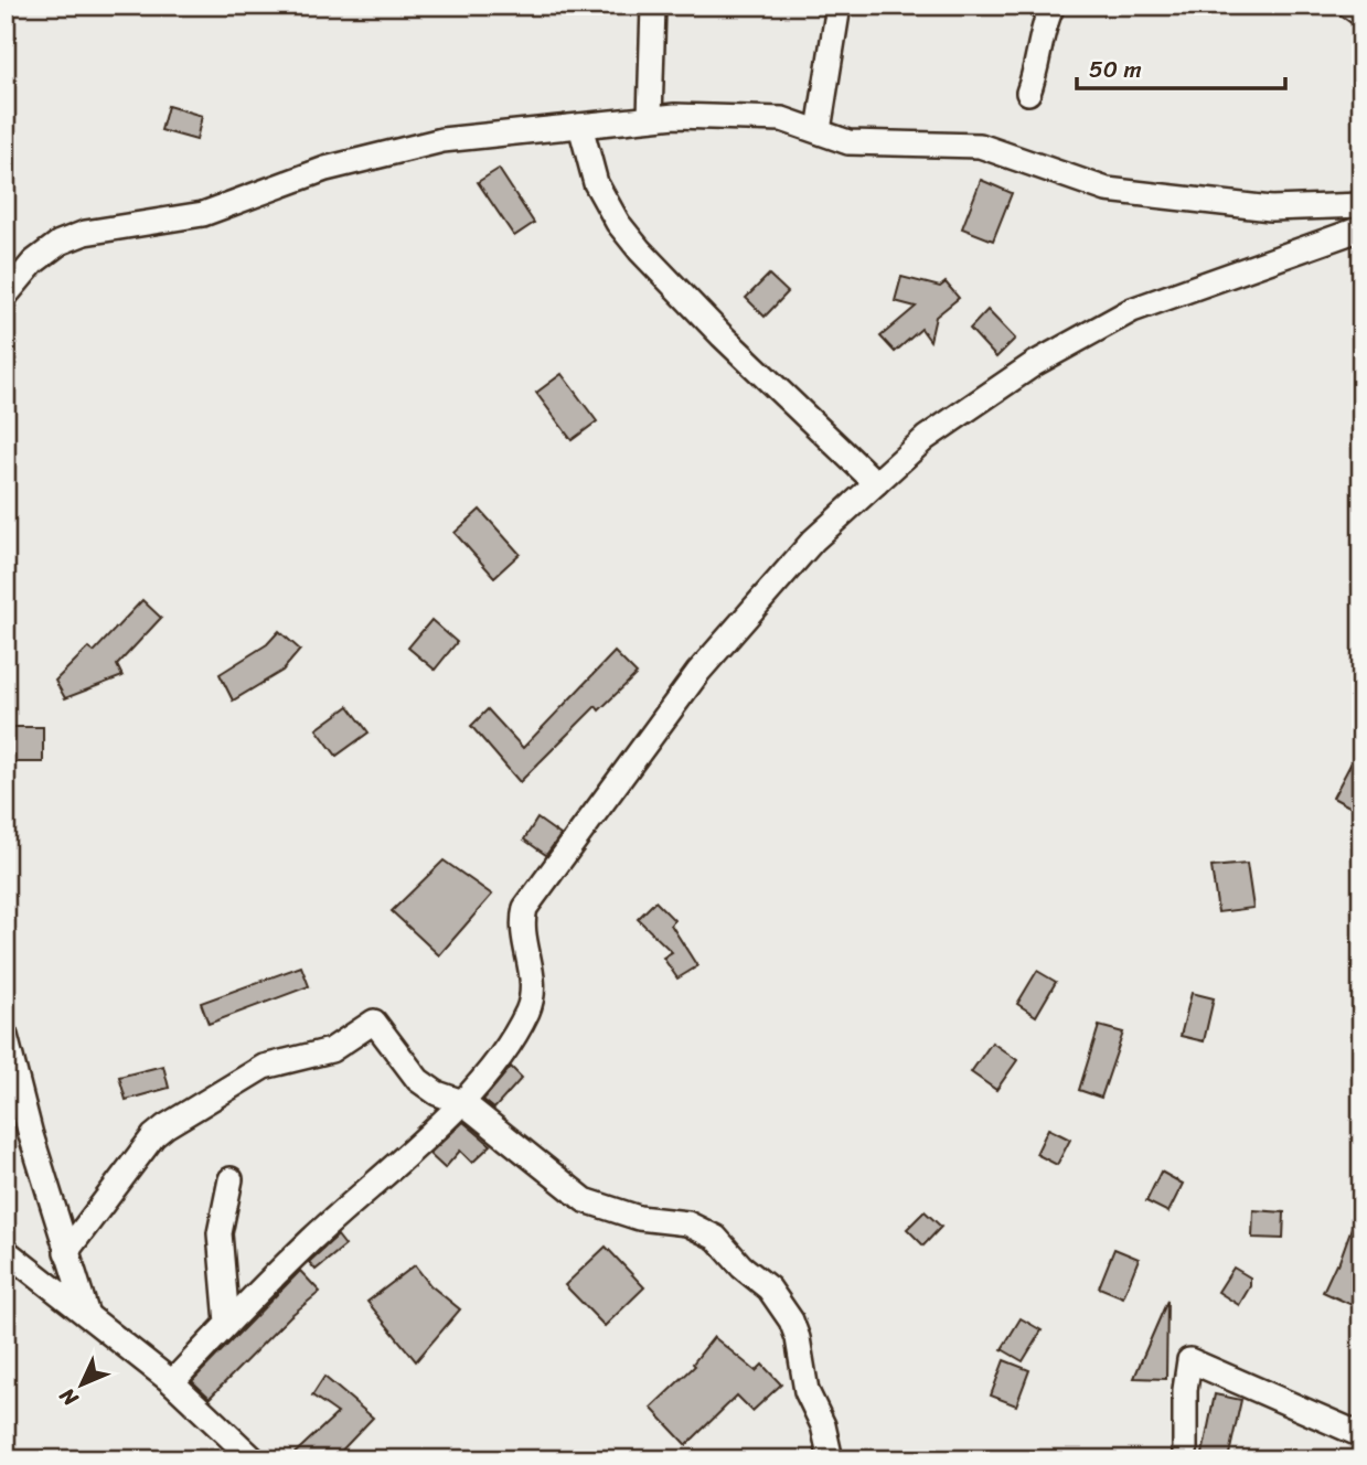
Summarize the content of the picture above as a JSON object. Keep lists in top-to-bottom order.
{
  "scale_bar": "50 m",
  "north": "bottom left"
}
